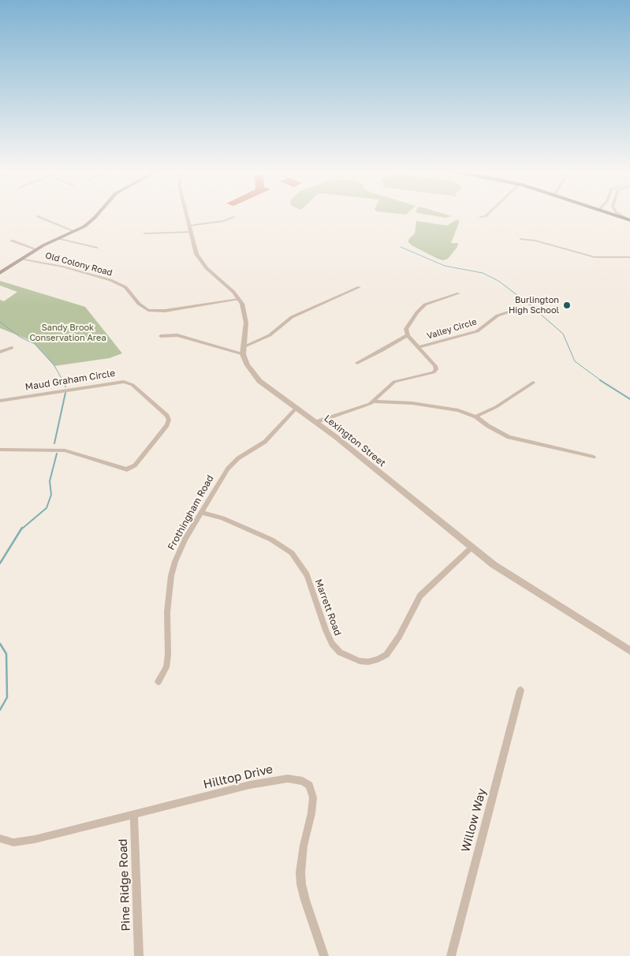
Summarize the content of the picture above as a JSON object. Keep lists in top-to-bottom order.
{
  "streets": {
    "street": [
      "Old Colony Road",
      "Valley Circle",
      "Maud Graham Circle",
      "Lexington Street",
      "Frothingham Road",
      "Marrett Road",
      "Hilltop Drive",
      "Willow Way",
      "Pine Ridge Road"
    ]
  },
  "crossings": [
    ["Lexington Street", "Frothingham Road"],
    ["Lexington Street", "Marrett Road"],
    ["Frothingham Road", "Marrett Road"],
    ["Hilltop Drive", "Pine Ridge Road"]
  ],
  "parks": ["Sandy Brook Conservation Area"],
  "places": ["Burlington High School"]
}
